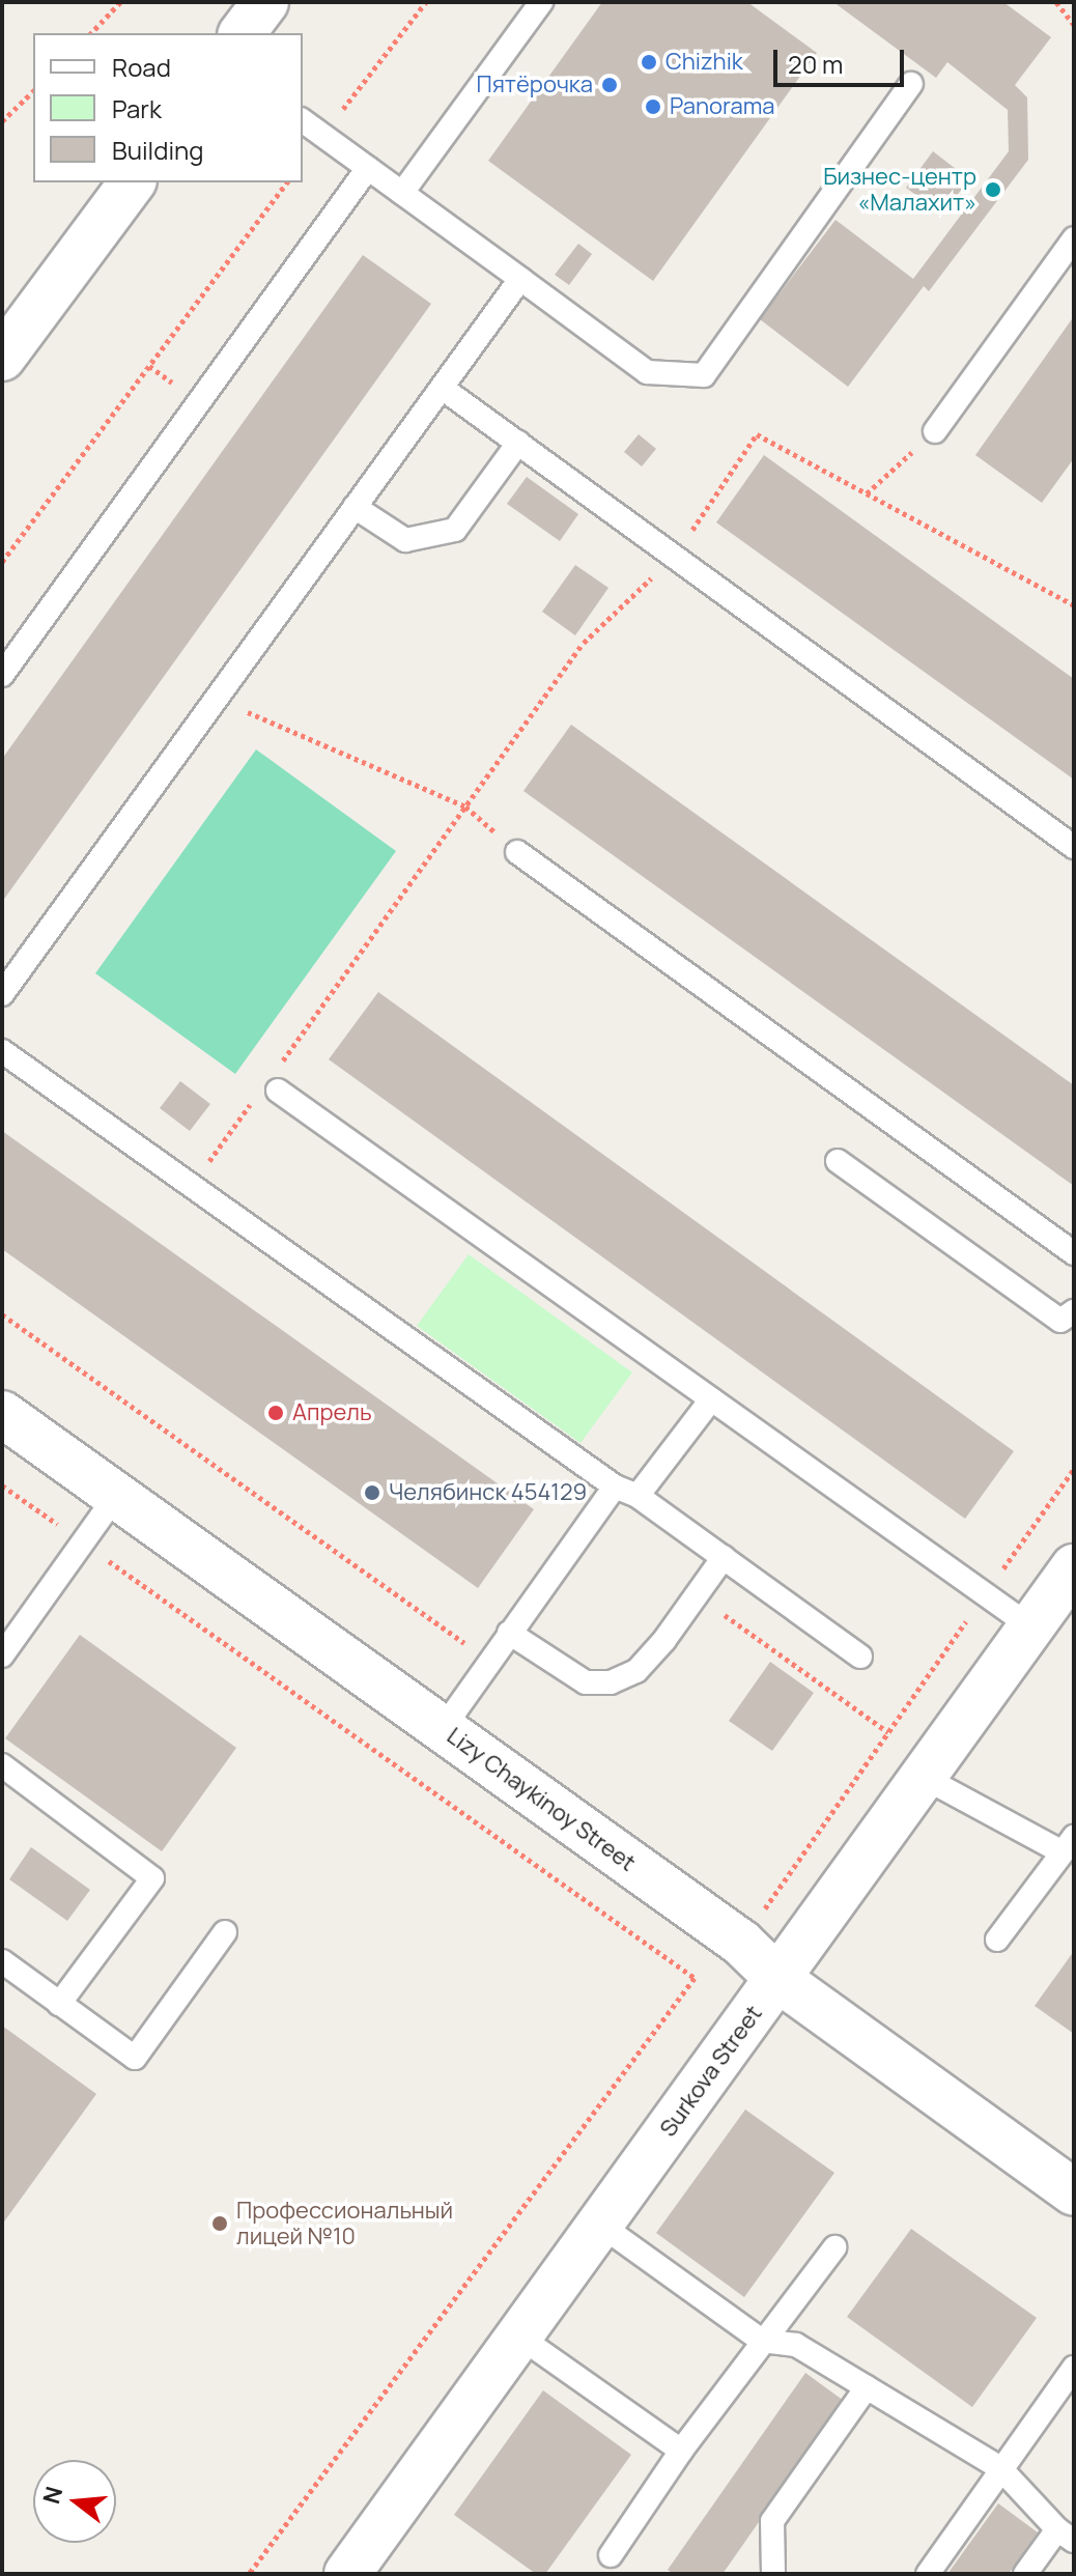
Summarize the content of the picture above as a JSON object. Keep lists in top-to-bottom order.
{
  "streets": {
    "street": ["Lizy Chaykinoy Street", "Surkova Street"]
  },
  "crossings": [
    ["Lizy Chaykinoy Street", "Surkova Street"]
  ],
  "places": [
    "Chizhik",
    "Пятёрочка",
    "Panorama",
    "Бизнес-центр «Малахит»",
    "Апрель",
    "Челябинск 454129",
    "Профессиональный лицей №10"
  ],
  "legend": ["Road", "Park", "Building"],
  "scale_bar": "20 m",
  "north": "left"
}
